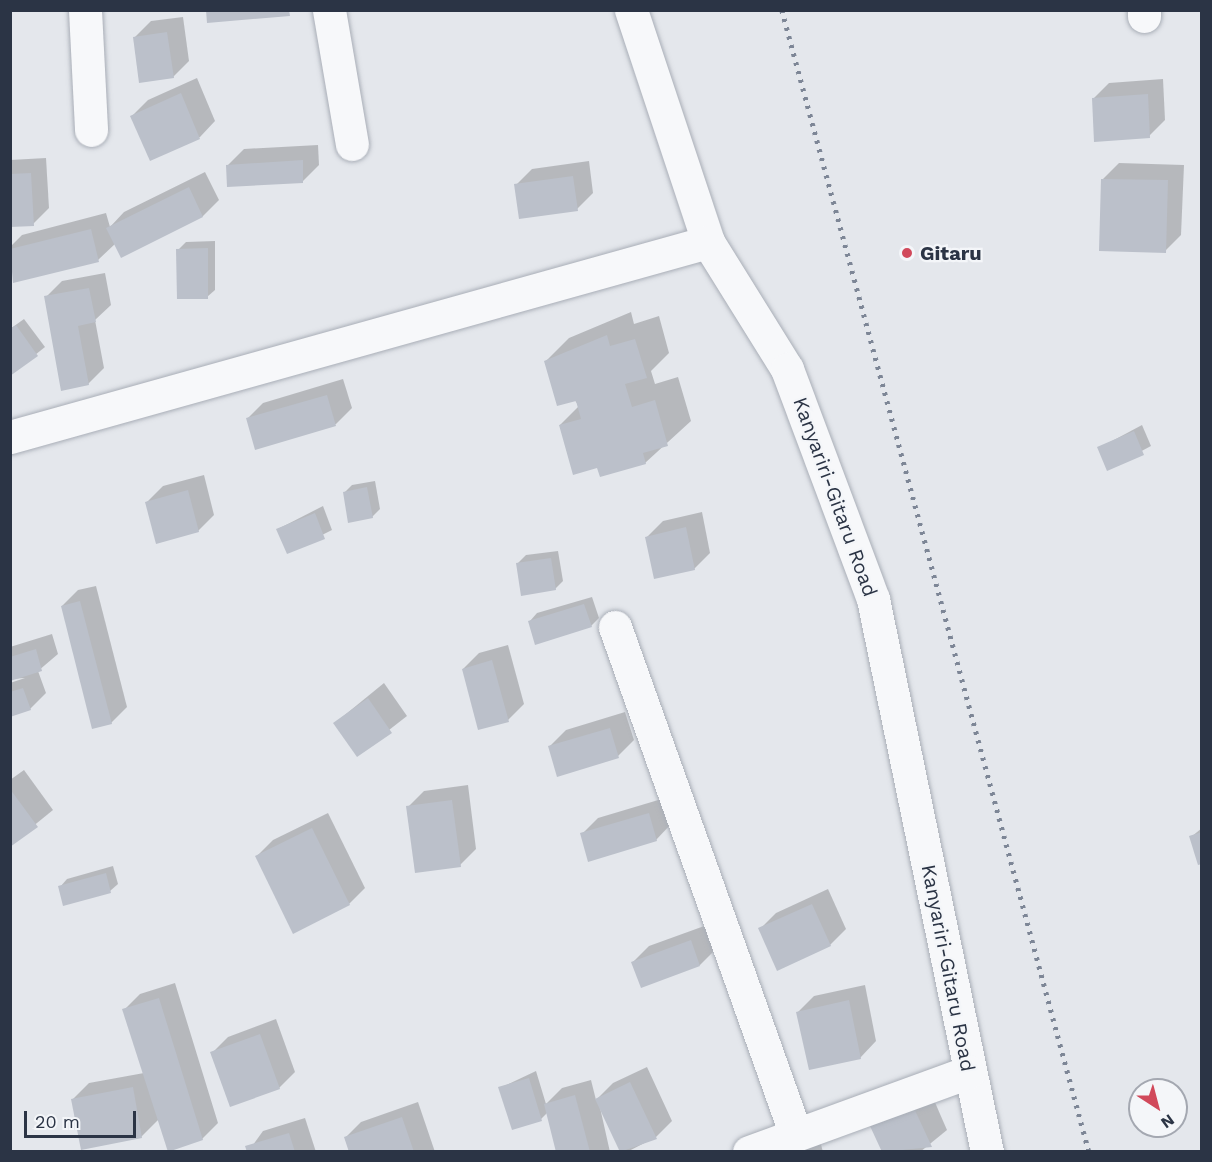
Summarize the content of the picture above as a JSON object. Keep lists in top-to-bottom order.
{
  "streets": {
    "street": ["Kanyariri-Gitaru Road"]
  },
  "places": ["Gitaru"],
  "scale_bar": "20 m",
  "north": "bottom right"
}
